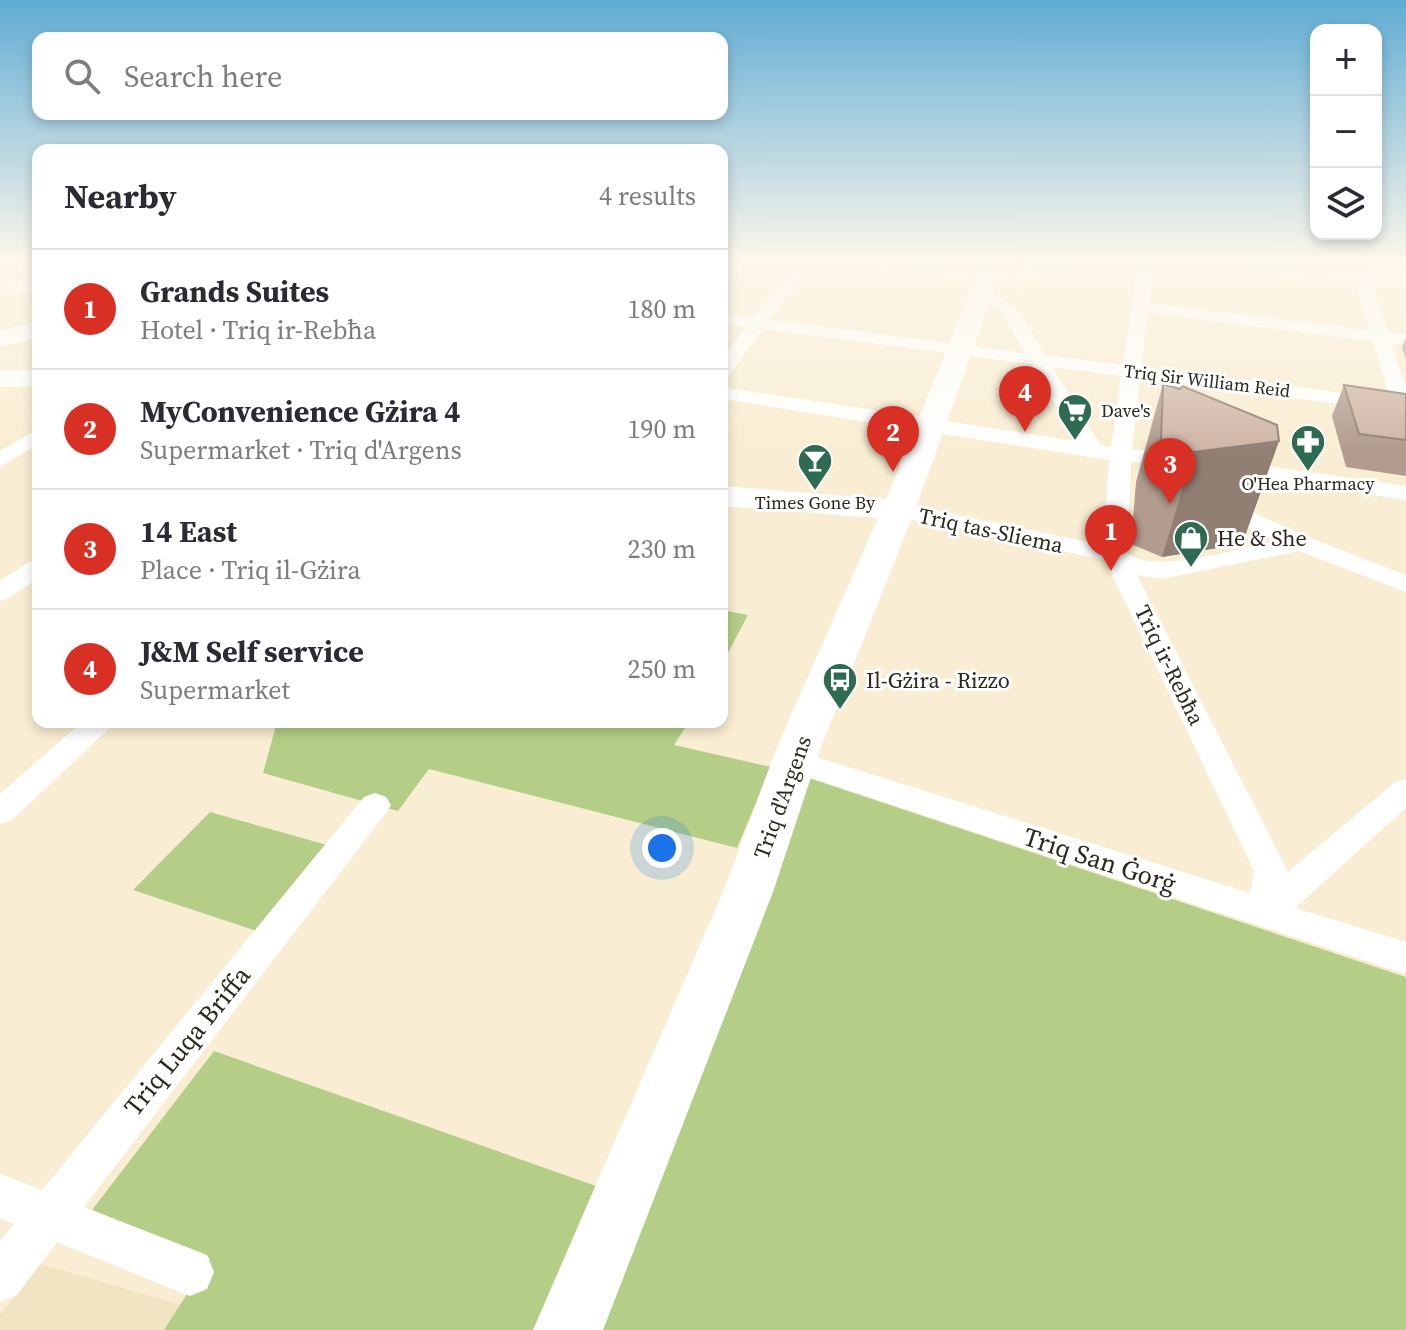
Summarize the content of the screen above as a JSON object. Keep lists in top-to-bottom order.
{
  "streets": {
    "main road": ["Triq tas-Sliema", "Triq d'Argens"],
    "street": [
      "Triq Sir William Reid",
      "Triq ir-Rebħa",
      "Triq San Ġorġ",
      "Triq Luqa Briffa"
    ]
  },
  "crossings": [
    ["Triq Sir William Reid", "Triq ir-Rebħa"],
    ["Triq Sir William Reid", "Triq d'Argens"],
    ["Triq tas-Sliema", "Triq ir-Rebħa"],
    ["Triq tas-Sliema", "Triq d'Argens"],
    ["Triq ir-Rebħa", "Triq San Ġorġ"],
    ["Triq d'Argens", "Triq San Ġorġ"]
  ],
  "places": {
    "supermarket": ["Dave's"],
    "pharmacy": ["O'Hea Pharmacy"],
    "bar": ["Times Gone By"],
    "shop": ["He & She"],
    "bus stop": ["Il-Gżira - Rizzo"]
  },
  "page": {
    "map_buttons": ["+", "−"],
    "search": "Search here",
    "heading": ["Nearby", "4 results"],
    "list": [
      {
        "mark": "1",
        "name": "Grands Suites",
        "note": "Hotel · Triq ir-Rebħa",
        "value": "180 m"
      },
      {
        "mark": "2",
        "name": "MyConvenience Gżira 4",
        "note": "Supermarket · Triq d'Argens",
        "value": "190 m"
      },
      {
        "mark": "3",
        "name": "14 East",
        "note": "Place · Triq il-Gżira",
        "value": "230 m"
      },
      {
        "mark": "4",
        "name": "J&M Self service",
        "note": "Supermarket",
        "value": "250 m"
      }
    ],
    "pins": [
      "4",
      "2",
      "3",
      "1"
    ]
  }
}
